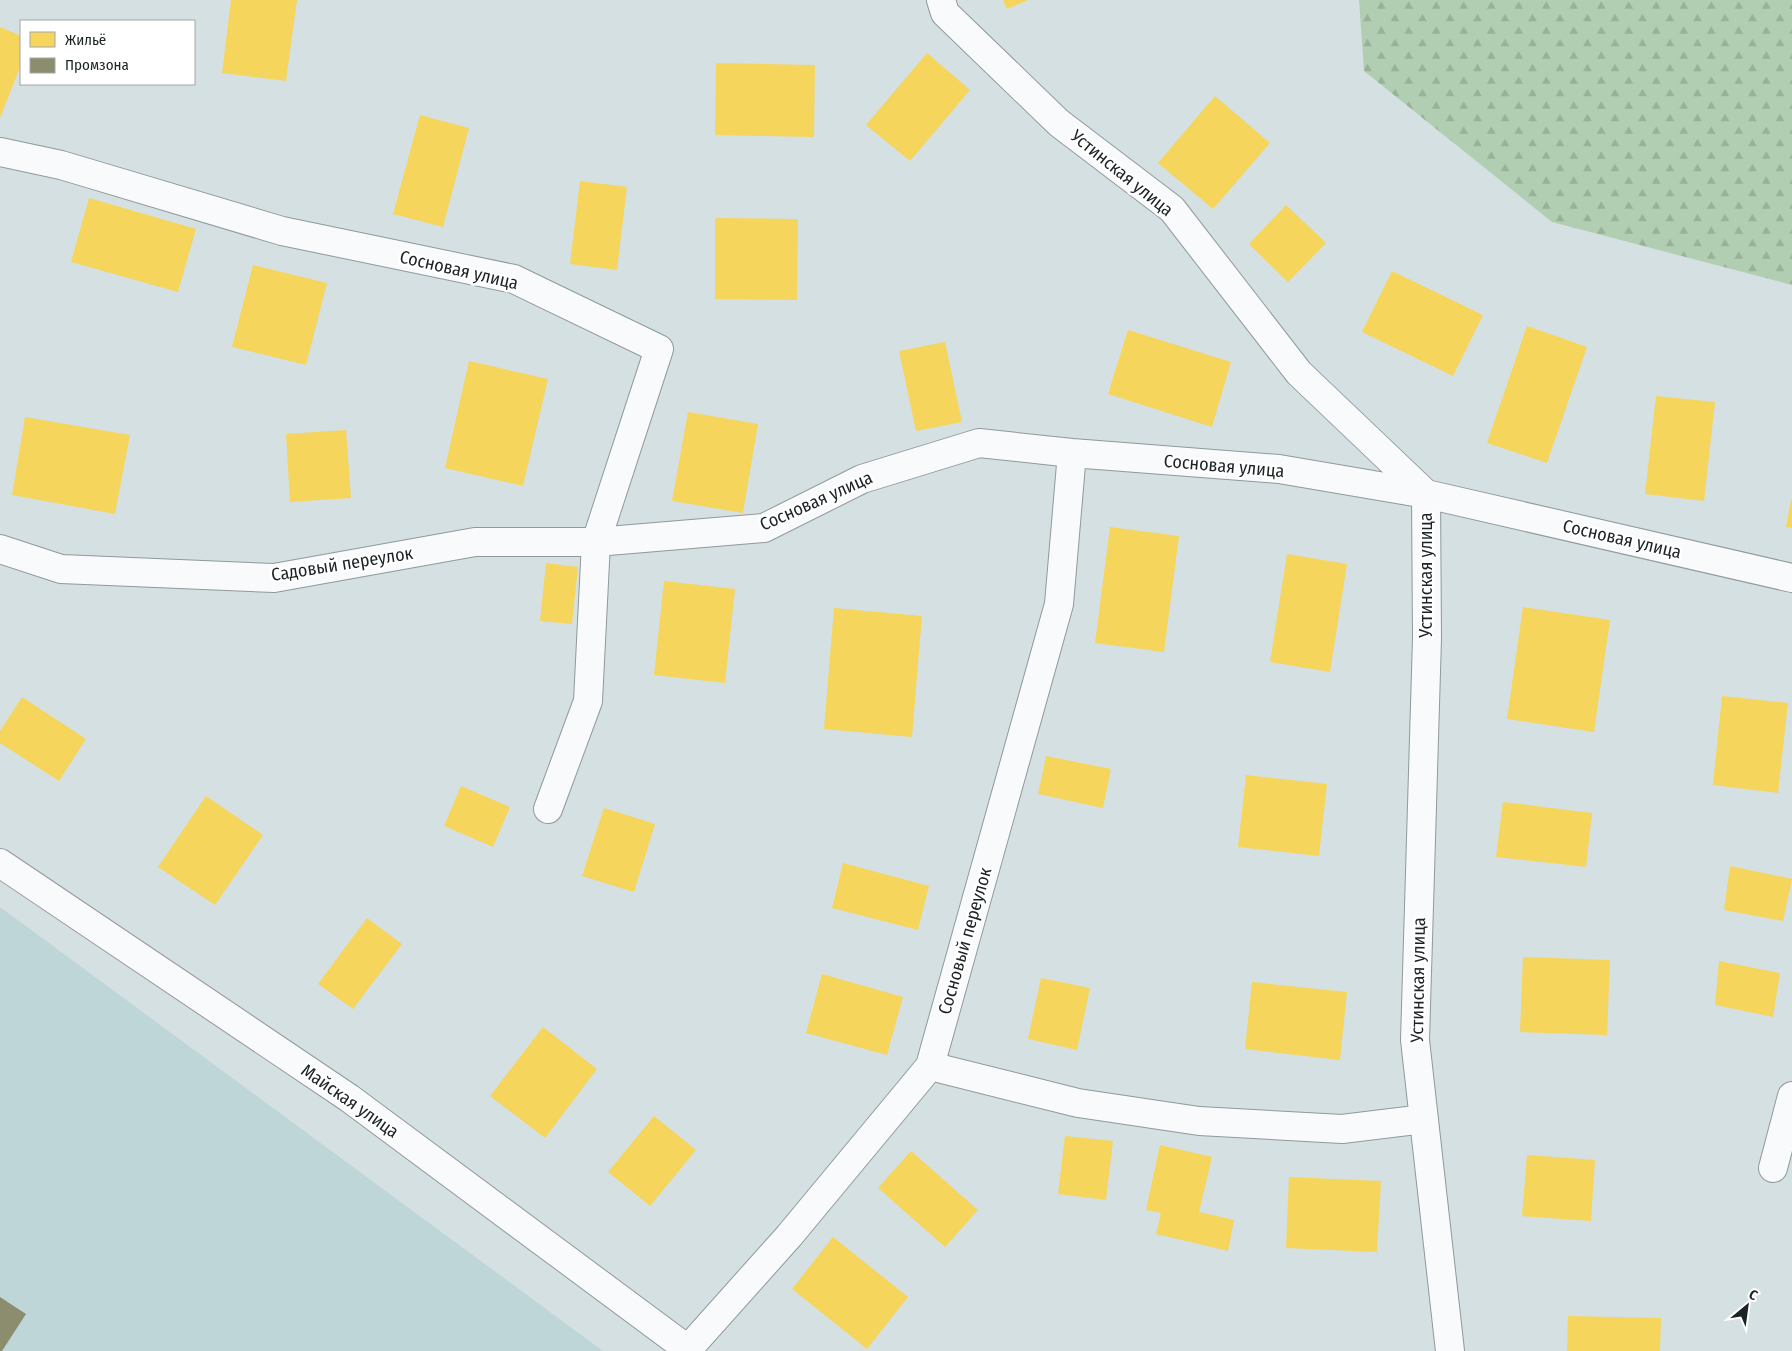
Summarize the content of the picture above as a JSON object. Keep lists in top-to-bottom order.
{
  "streets": {
    "street": [
      "Устинская улица",
      "Сосновая улица",
      "Садовый переулок",
      "Сосновый переулок",
      "Майская улица"
    ]
  },
  "crossings": [
    ["Устинская улица", "Сосновая улица"],
    ["Сосновая улица", "Садовый переулок"],
    ["Сосновая улица", "Сосновый переулок"],
    ["Сосновый переулок", "Майская улица"]
  ],
  "legend": ["Жильё", "Промзона"],
  "north": "top right"
}
